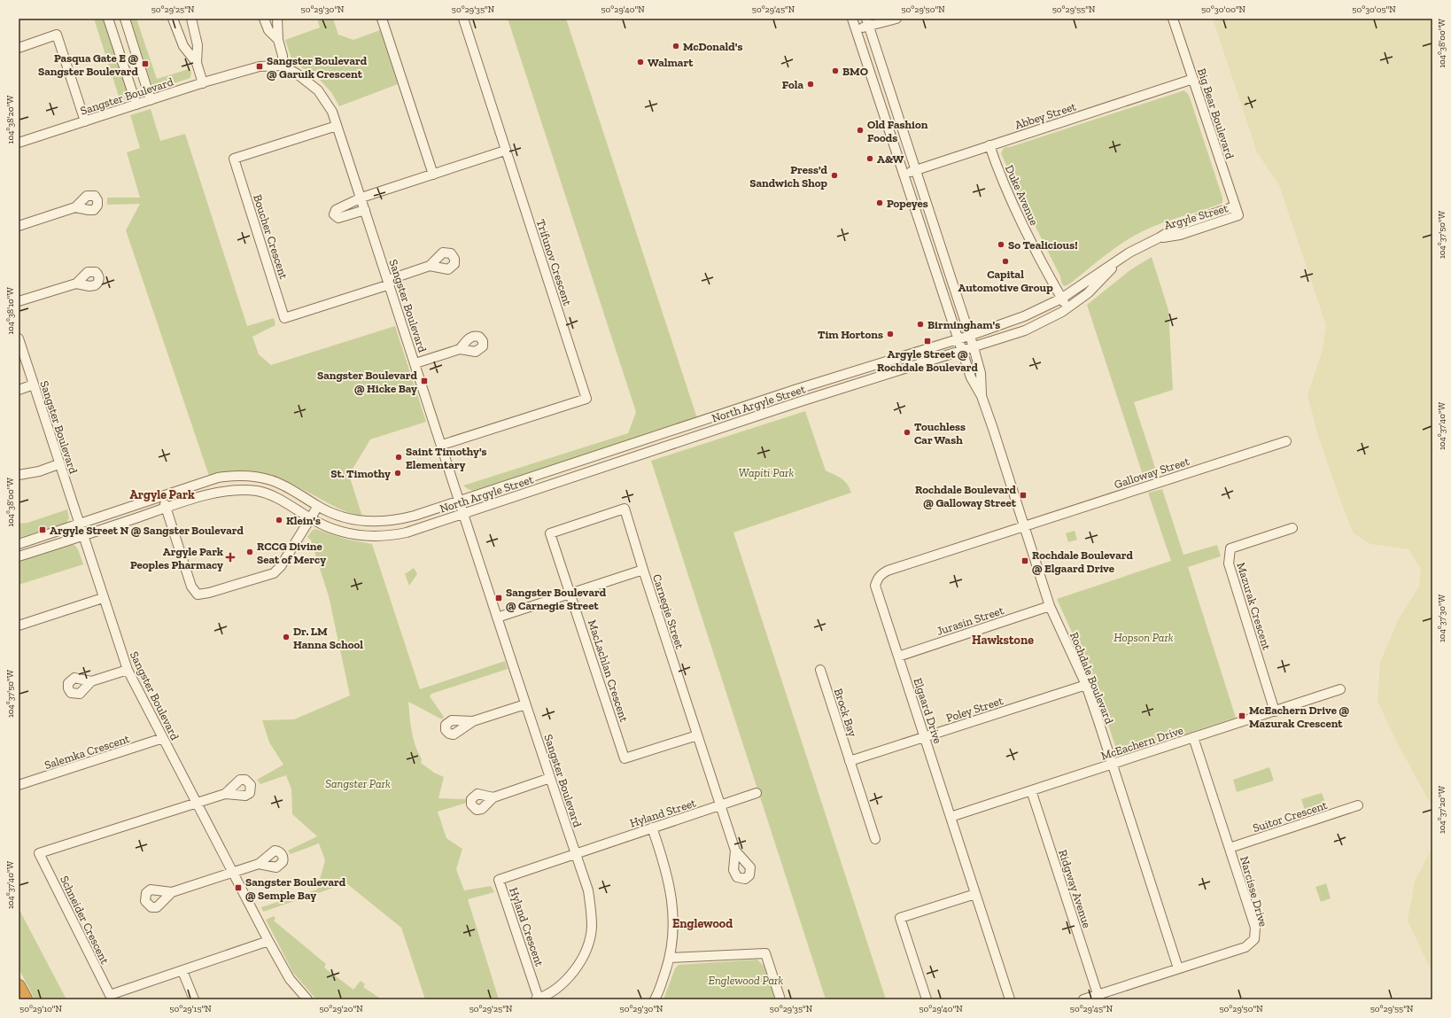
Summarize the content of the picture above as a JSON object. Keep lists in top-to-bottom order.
{
  "streets": {
    "street": [
      "Sangster Boulevard",
      "Big Bear Boulevard",
      "Abbey Street",
      "Duke Avenue",
      "Argyle Street",
      "Boucher Crescent",
      "Trifunov Crescent",
      "North Argyle Street",
      "Galloway Street",
      "Mazurak Crescent",
      "Carnegie Street",
      "Jurasin Street",
      "MacLachlan Crescent",
      "Rochdale Boulevard",
      "Poley Street",
      "Elgaard Drive",
      "Brock Bay",
      "McEachern Drive",
      "Salemka Crescent",
      "Hyland Street",
      "Suitor Crescent",
      "Ridgway Avenue",
      "Narcisse Drive",
      "Schneider Crescent",
      "Hyland Crescent"
    ]
  },
  "crossings": [
    ["Sangster Boulevard", "Boucher Crescent"],
    ["Sangster Boulevard", "Trifunov Crescent"],
    ["Sangster Boulevard", "North Argyle Street"],
    ["Sangster Boulevard", "Carnegie Street"],
    ["Sangster Boulevard", "Salemka Crescent"],
    ["Sangster Boulevard", "Hyland Street"],
    ["Sangster Boulevard", "Schneider Crescent"],
    ["Sangster Boulevard", "Hyland Crescent"],
    ["Big Bear Boulevard", "Abbey Street"],
    ["Big Bear Boulevard", "Argyle Street"],
    ["Abbey Street", "Duke Avenue"],
    ["Abbey Street", "Rochdale Boulevard"],
    ["Duke Avenue", "Argyle Street"],
    ["Argyle Street", "North Argyle Street"],
    ["Argyle Street", "Rochdale Boulevard"],
    ["North Argyle Street", "Rochdale Boulevard"],
    ["Galloway Street", "Rochdale Boulevard"],
    ["Galloway Street", "Elgaard Drive"],
    ["Mazurak Crescent", "McEachern Drive"],
    ["Carnegie Street", "MacLachlan Crescent"],
    ["Carnegie Street", "Hyland Street"],
    ["Jurasin Street", "Rochdale Boulevard"],
    ["Jurasin Street", "Elgaard Drive"],
    ["Rochdale Boulevard", "Poley Street"],
    ["Rochdale Boulevard", "Elgaard Drive"],
    ["Rochdale Boulevard", "McEachern Drive"],
    ["Rochdale Boulevard", "Narcisse Drive"],
    ["Poley Street", "Elgaard Drive"],
    ["Poley Street", "Brock Bay"],
    ["Elgaard Drive", "McEachern Drive"],
    ["McEachern Drive", "Ridgway Avenue"],
    ["McEachern Drive", "Narcisse Drive"],
    ["Hyland Street", "Hyland Crescent"],
    ["Suitor Crescent", "Narcisse Drive"],
    ["Ridgway Avenue", "Narcisse Drive"]
  ],
  "districts": ["Argyle Park", "Hawkstone", "Englewood"],
  "parks": [
    "Wapiti Park",
    "Hopson Park",
    "Sangster Park",
    "Englewood Park"
  ],
  "places": {
    "other": [
      "McDonald's",
      "Walmart",
      "BMO",
      "Fola",
      "Old Fashion Foods",
      "A&W",
      "Press'd Sandwich Shop",
      "Popeyes",
      "So Tealicious!",
      "Capital Automotive Group",
      "Birmingham's",
      "Tim Hortons",
      "Touchless Car Wash",
      "Saint Timothy's Elementary",
      "St. Timothy",
      "Klein's",
      "RCCG Divine Seat of Mercy",
      "Dr. LM Hanna School"
    ],
    "transit": [
      "Pasqua Gate E @ Sangster Boulevard",
      "Sangster Boulevard @ Garuik Crescent",
      "Argyle Street @ Rochdale Boulevard",
      "Sangster Boulevard @ Hicke Bay",
      "Rochdale Boulevard @ Galloway Street",
      "Argyle Street N @ Sangster Boulevard",
      "Rochdale Boulevard @ Elgaard Drive",
      "Sangster Boulevard @ Carnegie Street",
      "McEachern Drive @ Mazurak Crescent",
      "Sangster Boulevard @ Semple Bay"
    ],
    "health": ["Argyle Park Peoples Pharmacy"]
  },
  "coordinates": [
    "50°29'25\"N",
    "50°29'30\"N",
    "50°29'35\"N",
    "50°29'40\"N",
    "50°29'45\"N",
    "50°29'50\"N",
    "50°29'55\"N",
    "50°30'00\"N",
    "50°30'05\"N",
    "104°38'00\"W",
    "104°38'20\"W",
    "104°37'50\"W",
    "104°38'10\"W",
    "104°37'40\"W",
    "104°37'30\"W",
    "104°37'20\"W",
    "50°29'10\"N",
    "50°29'15\"N",
    "50°29'20\"N"
  ]
}
